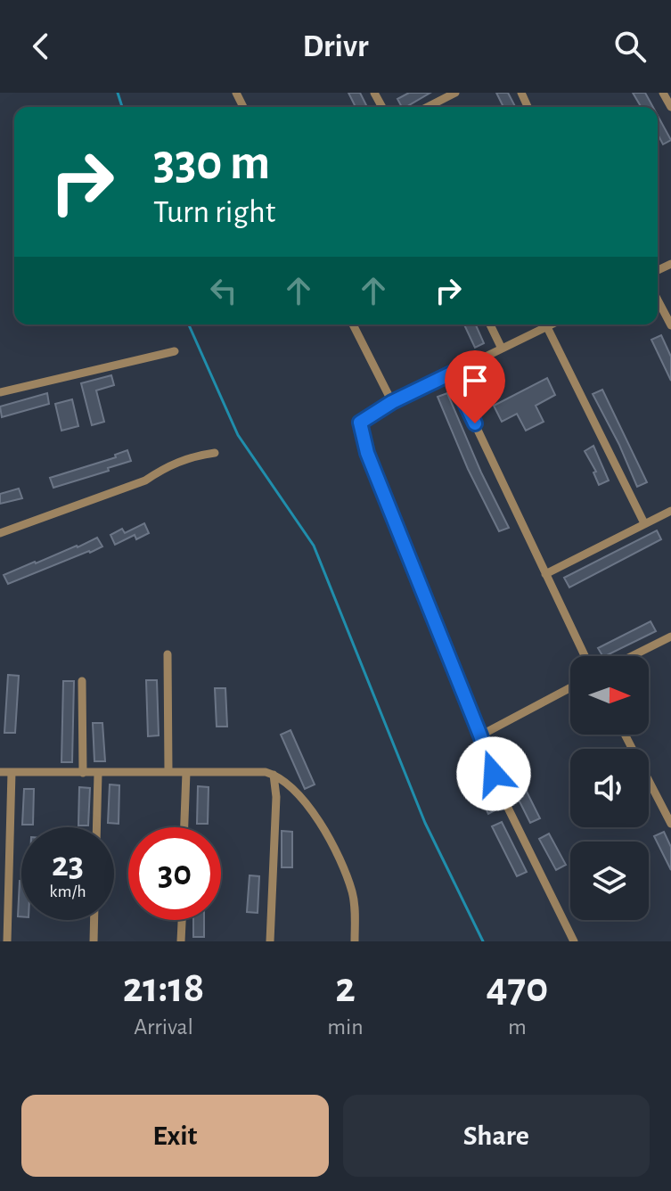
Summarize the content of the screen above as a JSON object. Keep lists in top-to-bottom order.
{
  "north": "right",
  "page": {
    "header": "Drivr",
    "turn": ["330 m", "Turn right"],
    "speed": "23 km/h",
    "limit": "30",
    "eta": [
      "21:18",
      "Arrival",
      "2",
      "min",
      "470",
      "m"
    ],
    "buttons": ["Exit", "Share"]
  }
}
